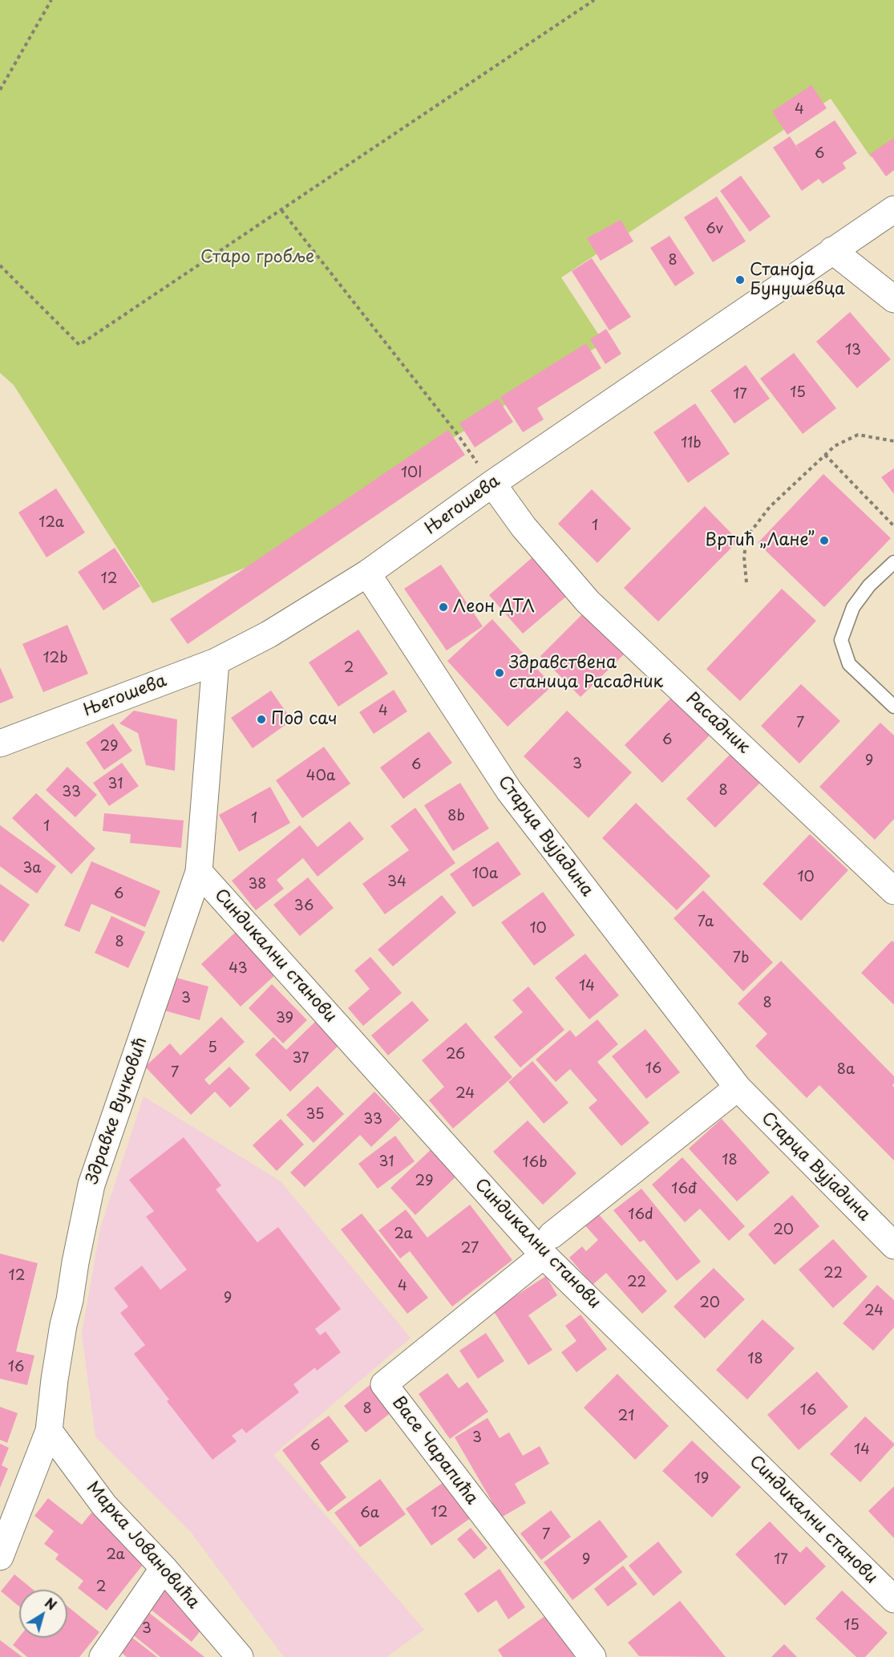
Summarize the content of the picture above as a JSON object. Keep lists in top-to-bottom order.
{
  "streets": {
    "street": [
      "Његошева",
      "Расадник",
      "Старца Вујадина",
      "Синдикални станови",
      "Здравке Вучковић",
      "Васе Чарапића",
      "Марка Јовановића"
    ]
  },
  "crossings": [
    ["Његошева", "Расадник"],
    ["Његошева", "Старца Вујадина"],
    ["Његошева", "Здравке Вучковић"],
    ["Синдикални станови", "Здравке Вучковић"],
    ["Синдикални станови", "Васе Чарапића"],
    ["Здравке Вучковић", "Марка Јовановића"]
  ],
  "parks": ["Старо гробље"],
  "places": [
    "Станоја Бунушевца",
    "Вртић „Лане”",
    "Леон ДТЛ",
    "Здравствена станица Расадник",
    "Под сач"
  ],
  "house_numbers": [
    "4",
    "6",
    "6v",
    "8",
    "13",
    "15",
    "17",
    "11b",
    "10l",
    "12a",
    "1",
    "12",
    "12b",
    "2",
    "4",
    "7",
    "6",
    "29",
    "9",
    "3",
    "6",
    "40a",
    "31",
    "8",
    "33",
    "8b",
    "1",
    "1",
    "3a",
    "10a",
    "10",
    "34",
    "38",
    "6",
    "36",
    "7a",
    "10",
    "8",
    "7b",
    "43",
    "14",
    "3",
    "8",
    "39",
    "5",
    "26",
    "37",
    "16",
    "8a",
    "7",
    "24",
    "35",
    "33",
    "18",
    "31",
    "16b",
    "29",
    "16đ",
    "16d",
    "20",
    "2a",
    "27",
    "22",
    "12",
    "22",
    "4",
    "9",
    "20",
    "24",
    "18",
    "16",
    "8",
    "16",
    "21",
    "3",
    "6",
    "14",
    "19",
    "12",
    "6a",
    "7",
    "2a",
    "9",
    "17",
    "2",
    "15",
    "3"
  ],
  "north": "top right"
}
